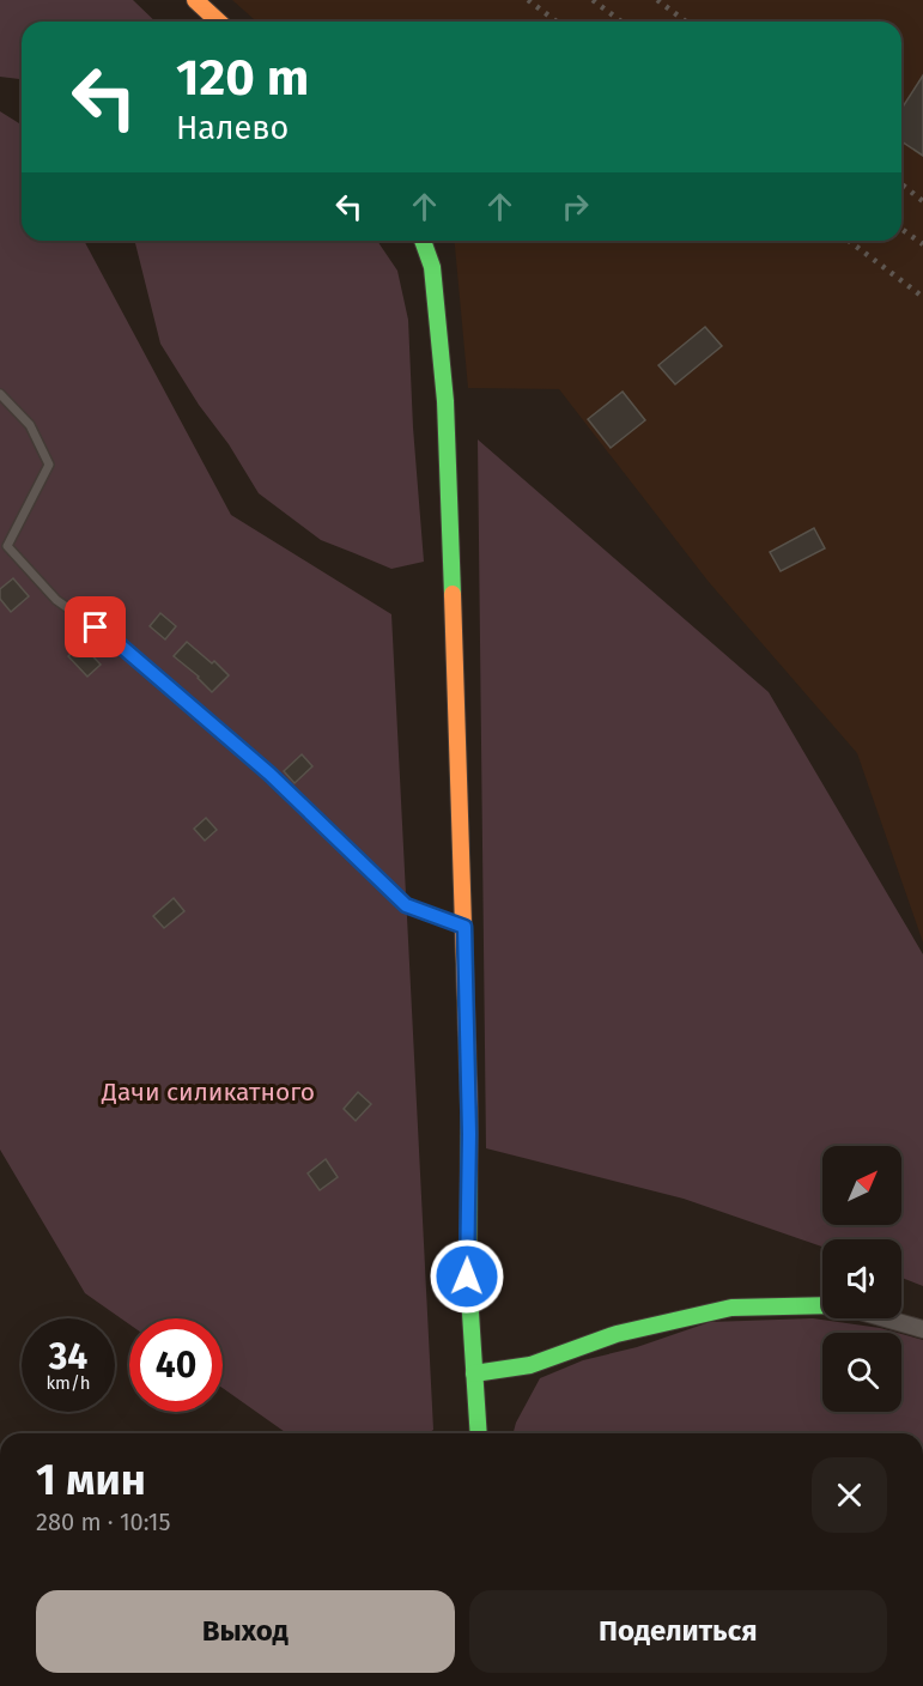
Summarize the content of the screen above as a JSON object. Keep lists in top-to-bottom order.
{
  "parks": ["Дачи силикатного"],
  "north": "top right",
  "page": {
    "turn": ["120 m", "Налево"],
    "speed": "34 km/h",
    "limit": "40",
    "heading": ["1 мин", "280 m · 10:15"],
    "buttons": ["Выход", "Поделиться"]
  }
}
